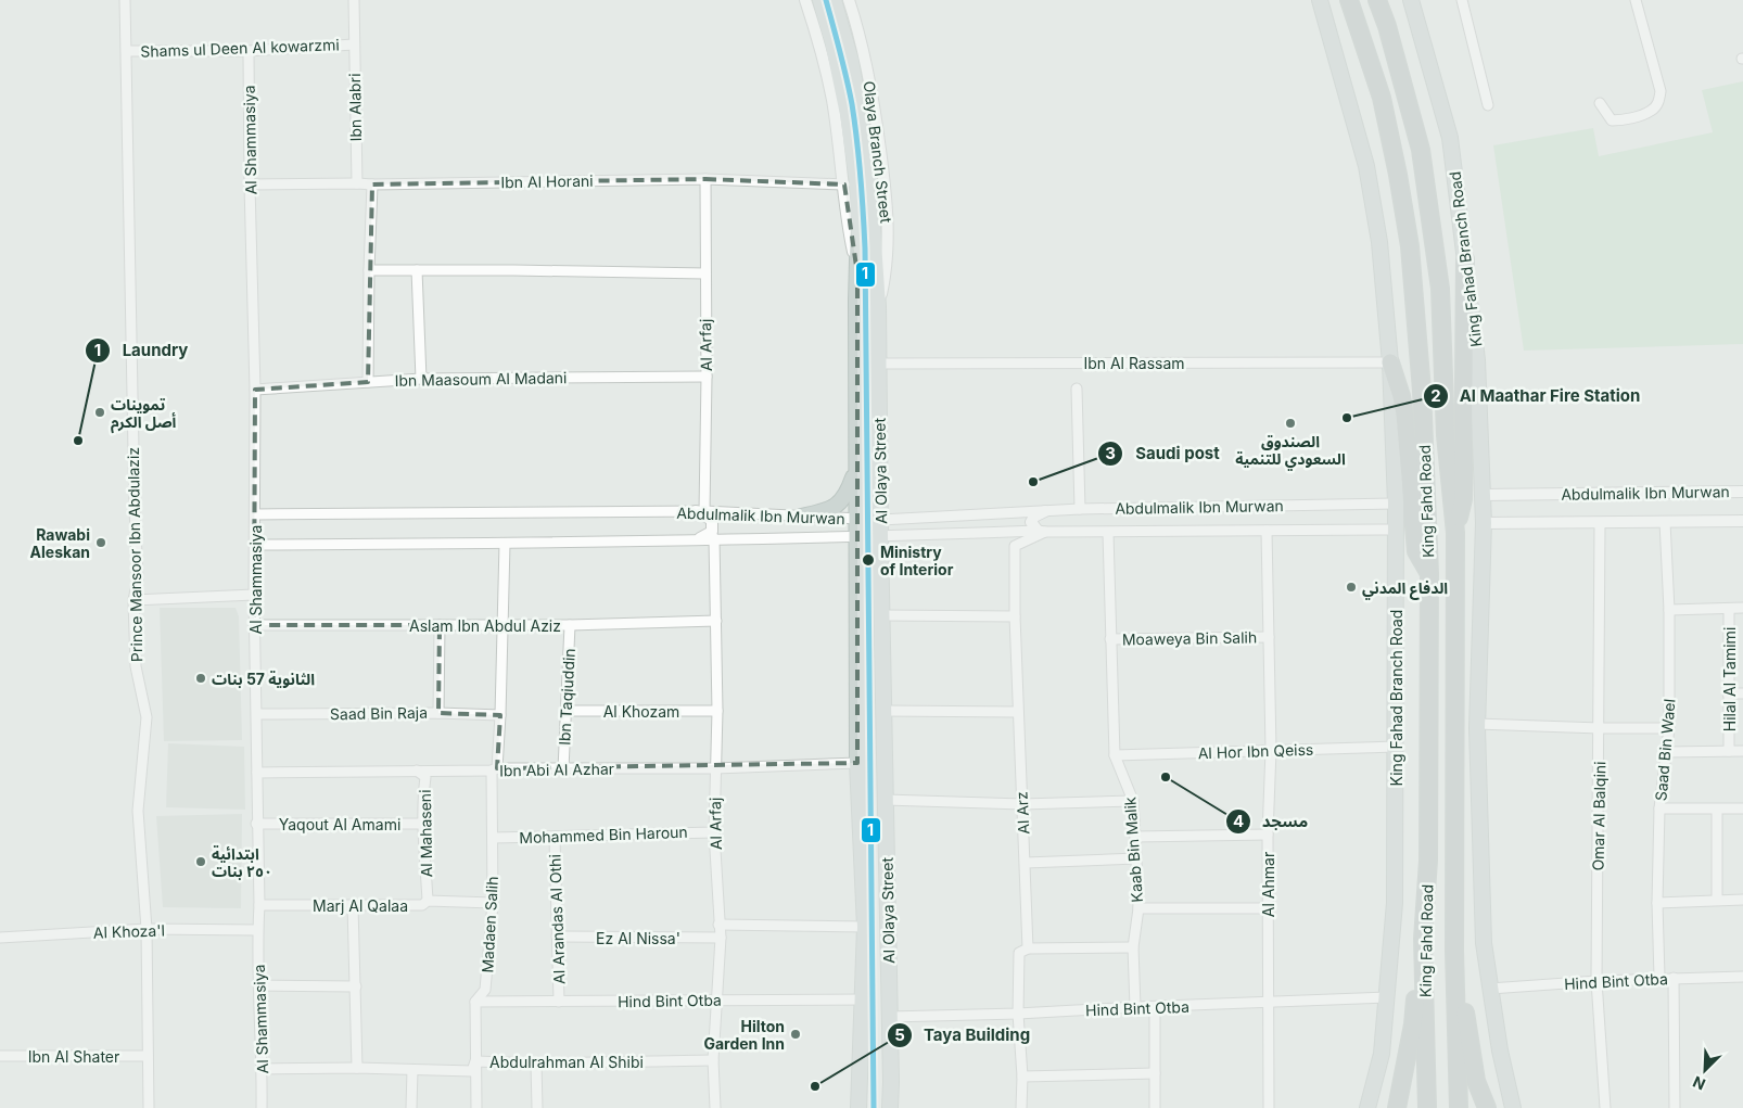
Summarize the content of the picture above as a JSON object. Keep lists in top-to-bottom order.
{
  "streets": {
    "highway": ["King Fahd Road"],
    "main road": ["King Fahad Branch Road", "Al Olaya Street"],
    "street": [
      "Shams ul Deen Al kowarzmi",
      "Ibn Alabri",
      "Al Shammasiya",
      "Olaya Branch Street",
      "Ibn Al Horani",
      "Al Arfaj",
      "Ibn Al Rassam",
      "Ibn Maasoum Al Madani",
      "Abdulmalik Ibn Murwan",
      "Prince Mansoor Ibn Abdulaziz",
      "Aslam Ibn Abdul Aziz",
      "Moaweya Bin Salih",
      "Hilal Al Tamimi",
      "Ibn Taqiuddin",
      "Al Khozam",
      "Saad Bin Raja",
      "Saad Bin Wael",
      "Al Hor Ibn Qeiss",
      "Ibn Abi Al Azhar",
      "Al Arz",
      "Omar Al Balqini",
      "Yaqout Al Amami",
      "Al Mahaseni",
      "Mohammed Bin Haroun",
      "Kaab Bin Malik",
      "Al Ahmar",
      "Marj Al Qalaa",
      "Al Arandas Al Othi",
      "Madaen Salih",
      "Al Khoza'I",
      "Ez Al Nissa'",
      "Hind Bint Otba",
      "Ibn Al Shater",
      "Abdulrahman Al Shibi"
    ]
  },
  "crossings": [
    ["Shams ul Deen Al kowarzmi", "Ibn Alabri"],
    ["Shams ul Deen Al kowarzmi", "Al Shammasiya"],
    ["Shams ul Deen Al kowarzmi", "Prince Mansoor Ibn Abdulaziz"],
    ["Ibn Alabri", "Ibn Al Horani"],
    ["Al Shammasiya", "Ibn Al Horani"],
    ["Al Shammasiya", "Ibn Maasoum Al Madani"],
    ["Al Shammasiya", "Abdulmalik Ibn Murwan"],
    ["Al Shammasiya", "Aslam Ibn Abdul Aziz"],
    ["Al Shammasiya", "Saad Bin Raja"],
    ["Al Shammasiya", "Ibn Abi Al Azhar"],
    ["Al Shammasiya", "Yaqout Al Amami"],
    ["Al Shammasiya", "Marj Al Qalaa"],
    ["Al Shammasiya", "Al Khoza'I"],
    ["Al Shammasiya", "Abdulrahman Al Shibi"],
    ["Olaya Branch Street", "Al Olaya Street"],
    ["Ibn Al Horani", "Al Arfaj"],
    ["King Fahad Branch Road", "Ibn Al Rassam"],
    ["King Fahad Branch Road", "Abdulmalik Ibn Murwan"],
    ["King Fahad Branch Road", "Al Hor Ibn Qeiss"],
    ["King Fahad Branch Road", "Hind Bint Otba"],
    ["Al Arfaj", "Ibn Maasoum Al Madani"],
    ["Al Arfaj", "Abdulmalik Ibn Murwan"],
    ["Al Arfaj", "Aslam Ibn Abdul Aziz"],
    ["Al Arfaj", "Al Khozam"],
    ["Al Arfaj", "Ibn Abi Al Azhar"],
    ["Al Arfaj", "Mohammed Bin Haroun"],
    ["Al Arfaj", "Ez Al Nissa'"],
    ["Al Arfaj", "Hind Bint Otba"],
    ["Al Arfaj", "Abdulrahman Al Shibi"],
    ["Ibn Al Rassam", "Al Olaya Street"],
    ["Al Olaya Street", "Abdulmalik Ibn Murwan"],
    ["Al Olaya Street", "Ibn Abi Al Azhar"],
    ["Al Olaya Street", "Hind Bint Otba"],
    ["Abdulmalik Ibn Murwan", "Saad Bin Wael"],
    ["Abdulmalik Ibn Murwan", "Al Arz"],
    ["Abdulmalik Ibn Murwan", "Omar Al Balqini"],
    ["Abdulmalik Ibn Murwan", "Kaab Bin Malik"],
    ["Abdulmalik Ibn Murwan", "Al Ahmar"],
    ["Abdulmalik Ibn Murwan", "Madaen Salih"],
    ["Prince Mansoor Ibn Abdulaziz", "Al Khoza'I"],
    ["Prince Mansoor Ibn Abdulaziz", "Ibn Al Shater"],
    ["Aslam Ibn Abdul Aziz", "Ibn Taqiuddin"],
    ["Aslam Ibn Abdul Aziz", "Madaen Salih"],
    ["Moaweya Bin Salih", "Kaab Bin Malik"],
    ["Moaweya Bin Salih", "Al Ahmar"],
    ["Ibn Taqiuddin", "Al Khozam"],
    ["Ibn Taqiuddin", "Ibn Abi Al Azhar"],
    ["Saad Bin Raja", "Madaen Salih"],
    ["Saad Bin Wael", "Hind Bint Otba"],
    ["Al Hor Ibn Qeiss", "Kaab Bin Malik"],
    ["Al Hor Ibn Qeiss", "Al Ahmar"],
    ["Ibn Abi Al Azhar", "Al Mahaseni"],
    ["Ibn Abi Al Azhar", "Madaen Salih"],
    ["Al Arz", "Hind Bint Otba"],
    ["Omar Al Balqini", "Hind Bint Otba"],
    ["Yaqout Al Amami", "Al Mahaseni"],
    ["Al Mahaseni", "Marj Al Qalaa"],
    ["Mohammed Bin Haroun", "Al Arandas Al Othi"],
    ["Mohammed Bin Haroun", "Madaen Salih"],
    ["Kaab Bin Malik", "Hind Bint Otba"],
    ["Al Ahmar", "Hind Bint Otba"],
    ["Marj Al Qalaa", "Madaen Salih"],
    ["Al Arandas Al Othi", "Ez Al Nissa'"],
    ["Al Arandas Al Othi", "Hind Bint Otba"],
    ["Madaen Salih", "Hind Bint Otba"],
    ["Madaen Salih", "Abdulrahman Al Shibi"]
  ],
  "places": [
    "تموينات أصل الكرم",
    "Al Maathar Fire Station",
    "الصندوق السعودي للتنمية",
    "Laundry",
    "Saudi post",
    "Rawabi Aleskan",
    "Ministry of Interior",
    "الدفاع المدني",
    "الثانوية 57 بنات",
    "مسجد",
    "ابتدائية ٢٥٠ بنات",
    "Hilton Garden Inn",
    "Taya Building"
  ],
  "lines": ["transit line 1"],
  "north": "bottom left"
}
